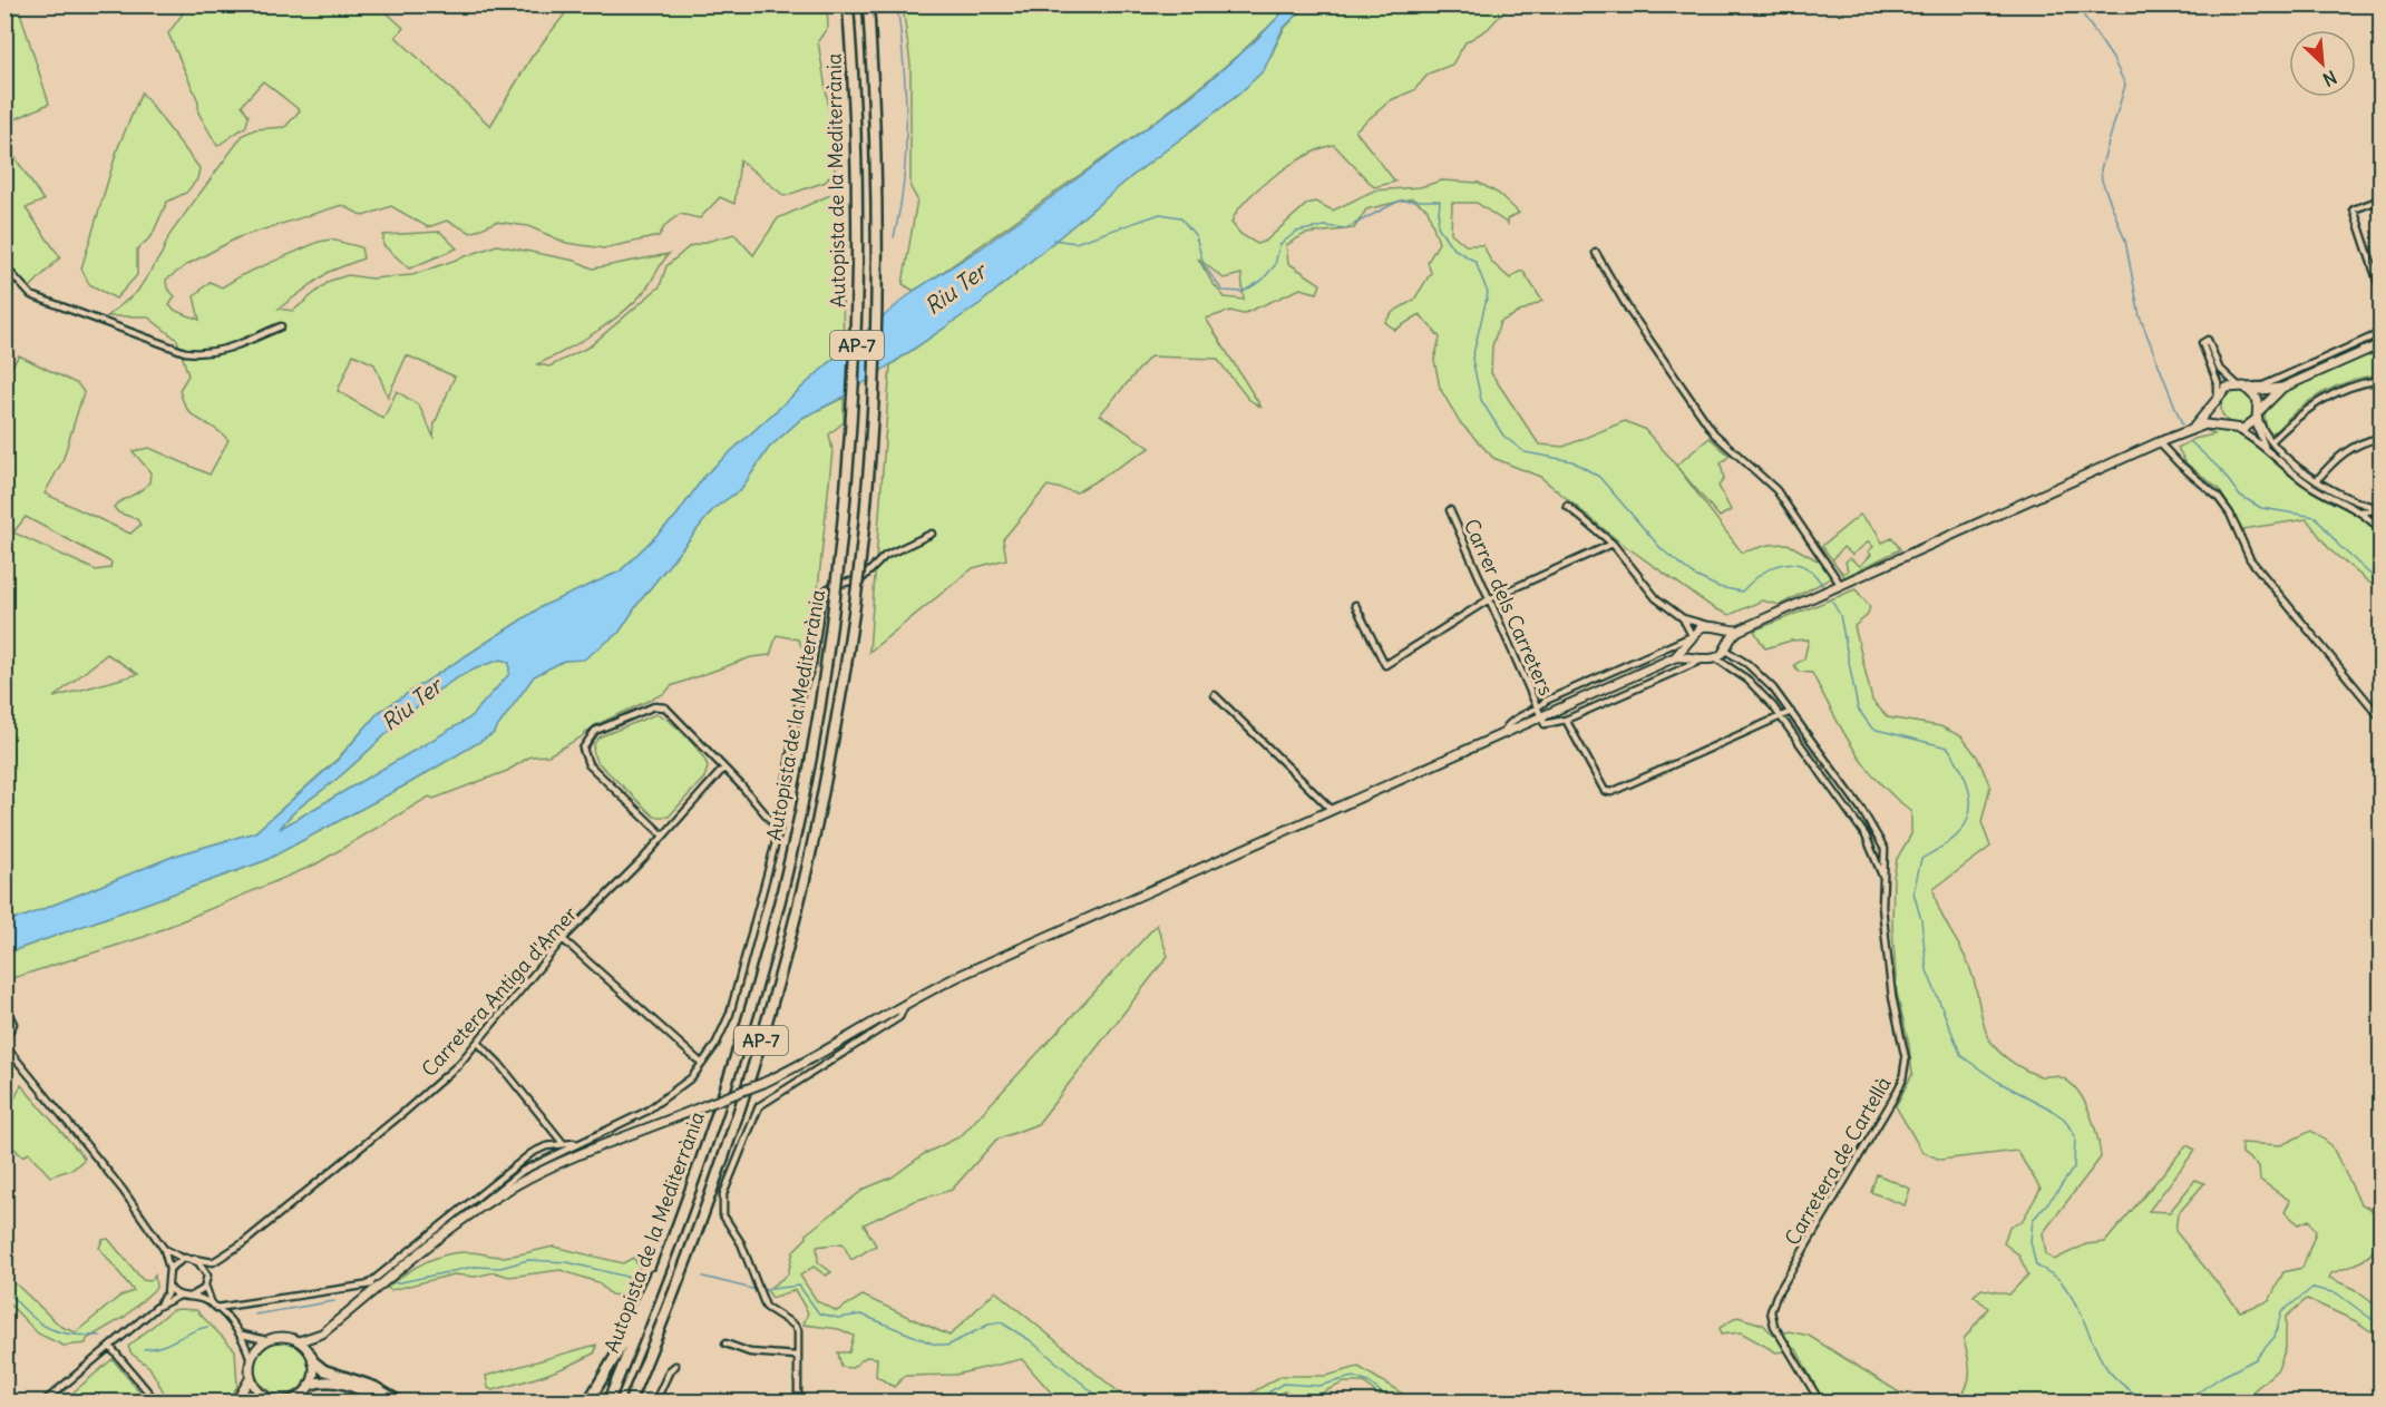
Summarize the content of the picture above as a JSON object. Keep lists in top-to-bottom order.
{
  "streets": {
    "highway": ["Autopista de la Mediterrània", "AP-7"],
    "street": ["Carrer dels Carreters", "Carretera Antiga d'Amer", "Carretera de Cartellà"]
  },
  "water": ["Riu Ter"],
  "north": "bottom right"
}
